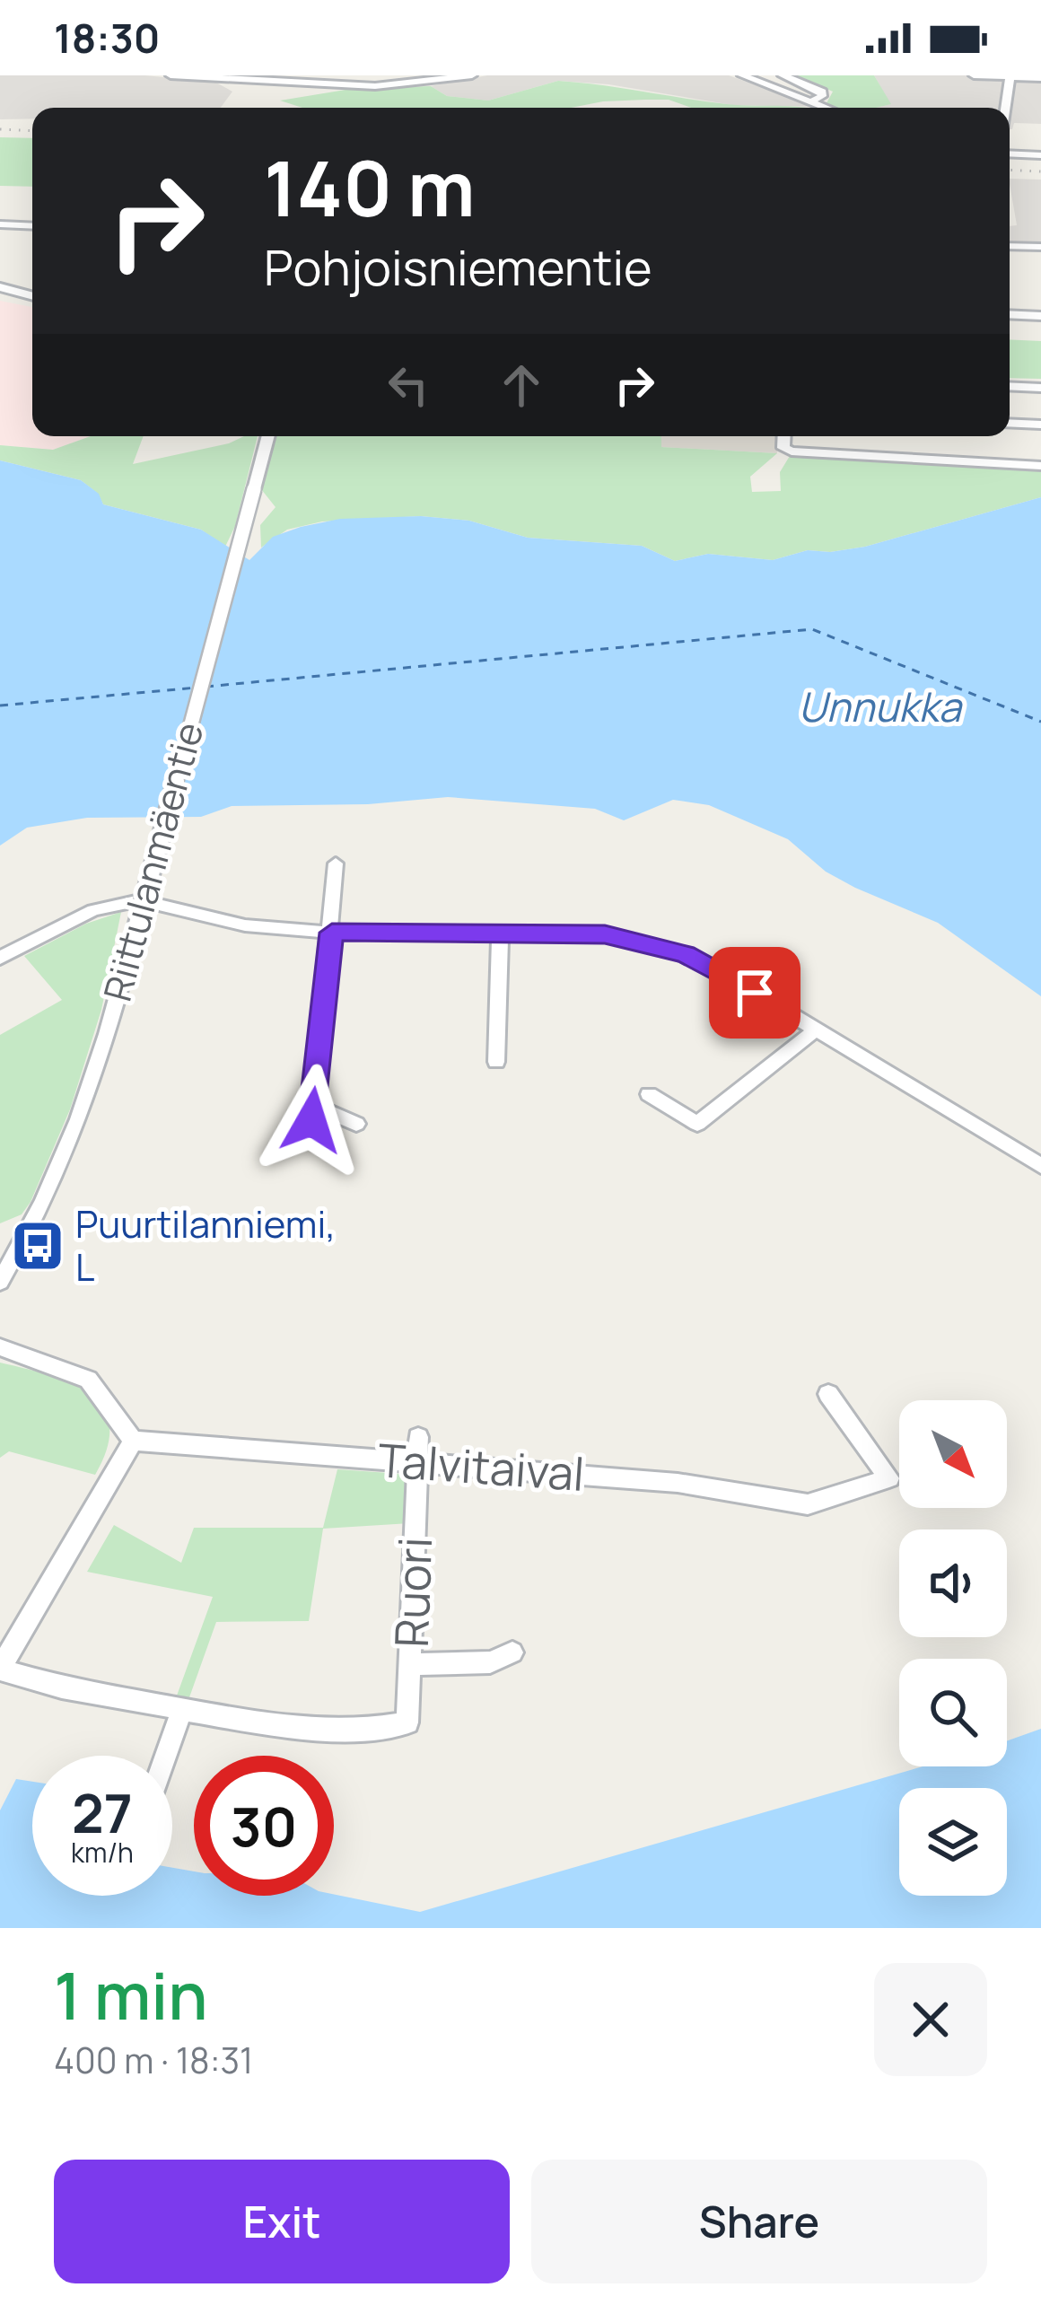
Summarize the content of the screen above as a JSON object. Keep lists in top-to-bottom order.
{
  "streets": {
    "street": ["Riittulanmäentie", "Talvitaival", "Ruori"]
  },
  "crossings": [
    ["Talvitaival", "Ruori"]
  ],
  "water": ["Unnukka"],
  "places": {
    "bus stop": ["Puurtilanniemi, L"]
  },
  "north": "bottom right",
  "page": {
    "status": "18:30",
    "turn": ["140 m", "Pohjoisniementie"],
    "speed": "27 km/h",
    "limit": "30",
    "heading": ["1 min", "400 m · 18:31"],
    "buttons": ["Exit", "Share"]
  }
}
